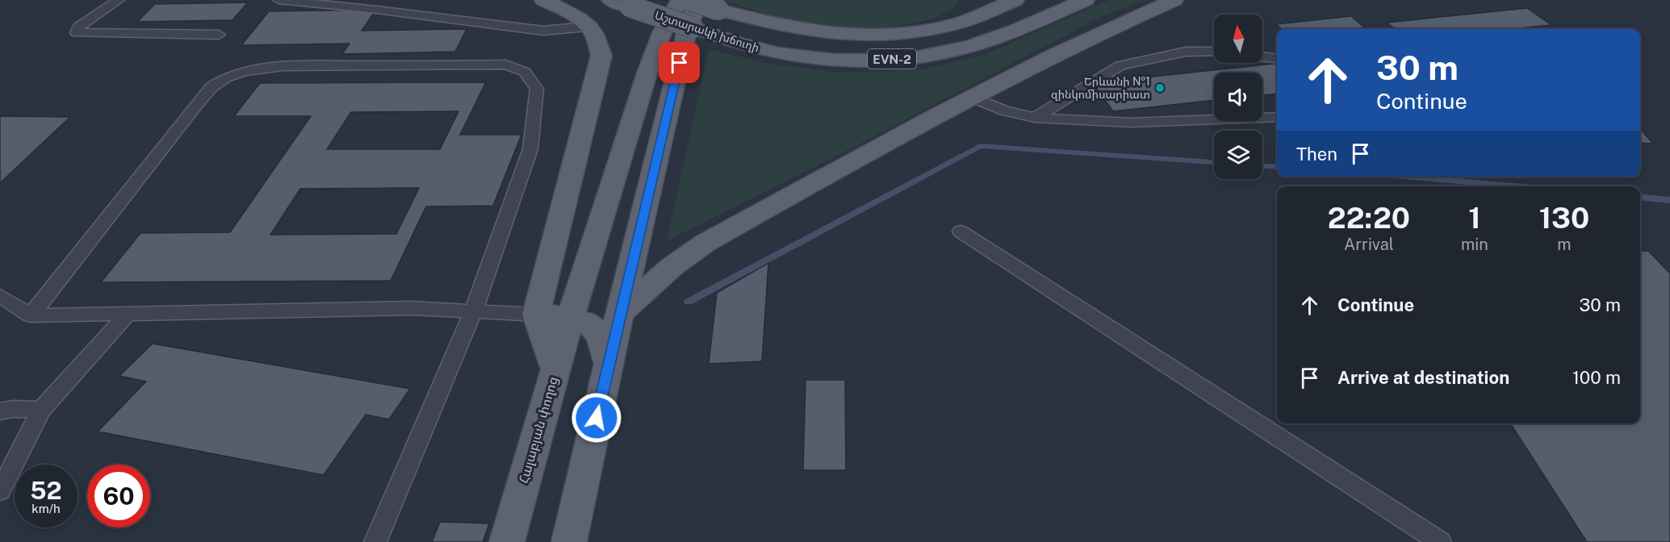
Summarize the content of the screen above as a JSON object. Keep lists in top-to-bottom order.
{
  "streets": {
    "main road": ["Աշտարակի խճուղի", "EVN-2", "Հալաբյան փողոց"]
  },
  "places": ["Երևանի №1 զինկոմիսարիատ"],
  "north": "top",
  "page": {
    "turn": ["30 m", "Continue"],
    "then": "Then",
    "eta": [
      "22:20",
      "Arrival",
      "1",
      "min",
      "130",
      "m"
    ],
    "list": [
      {
        "name": "Continue",
        "value": "30 m"
      },
      {
        "name": "Arrive at destination",
        "value": "100 m"
      }
    ],
    "speed": "52 km/h",
    "limit": "60"
  }
}
